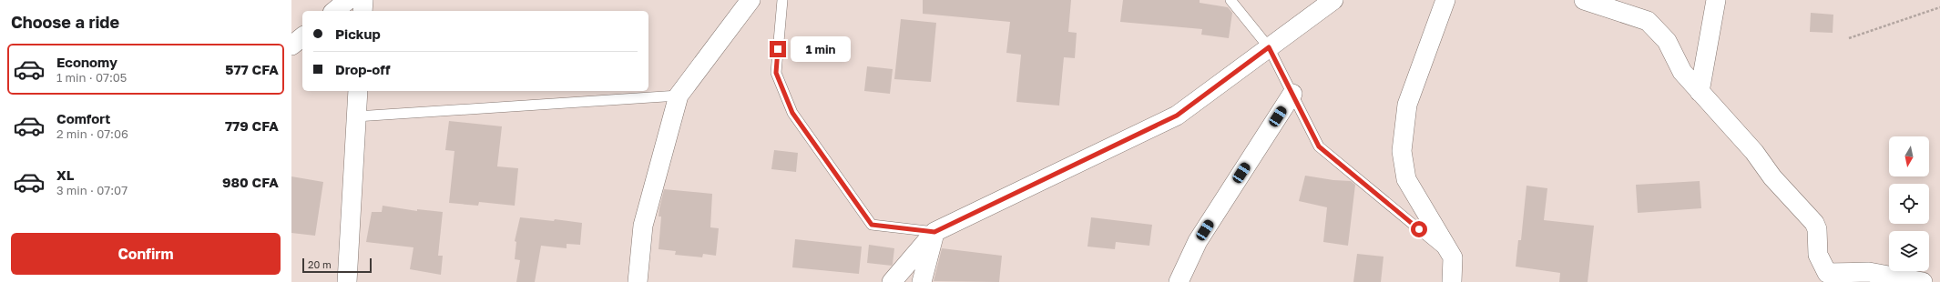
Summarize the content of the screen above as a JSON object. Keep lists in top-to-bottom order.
{
  "scale_bar": "20 m",
  "north": "bottom",
  "page": {
    "heading": "Choose a ride",
    "banner": ["Pickup", "Drop-off"],
    "bubble": "1 min",
    "list": [
      {
        "name": "Economy",
        "note": "1 min · 07:05",
        "value": "577 CFA"
      },
      {
        "name": "Comfort",
        "note": "2 min · 07:06",
        "value": "779 CFA"
      },
      {
        "name": "XL",
        "note": "3 min · 07:07",
        "value": "980 CFA"
      }
    ],
    "buttons": "Confirm",
    "scale": "20 m"
  }
}
